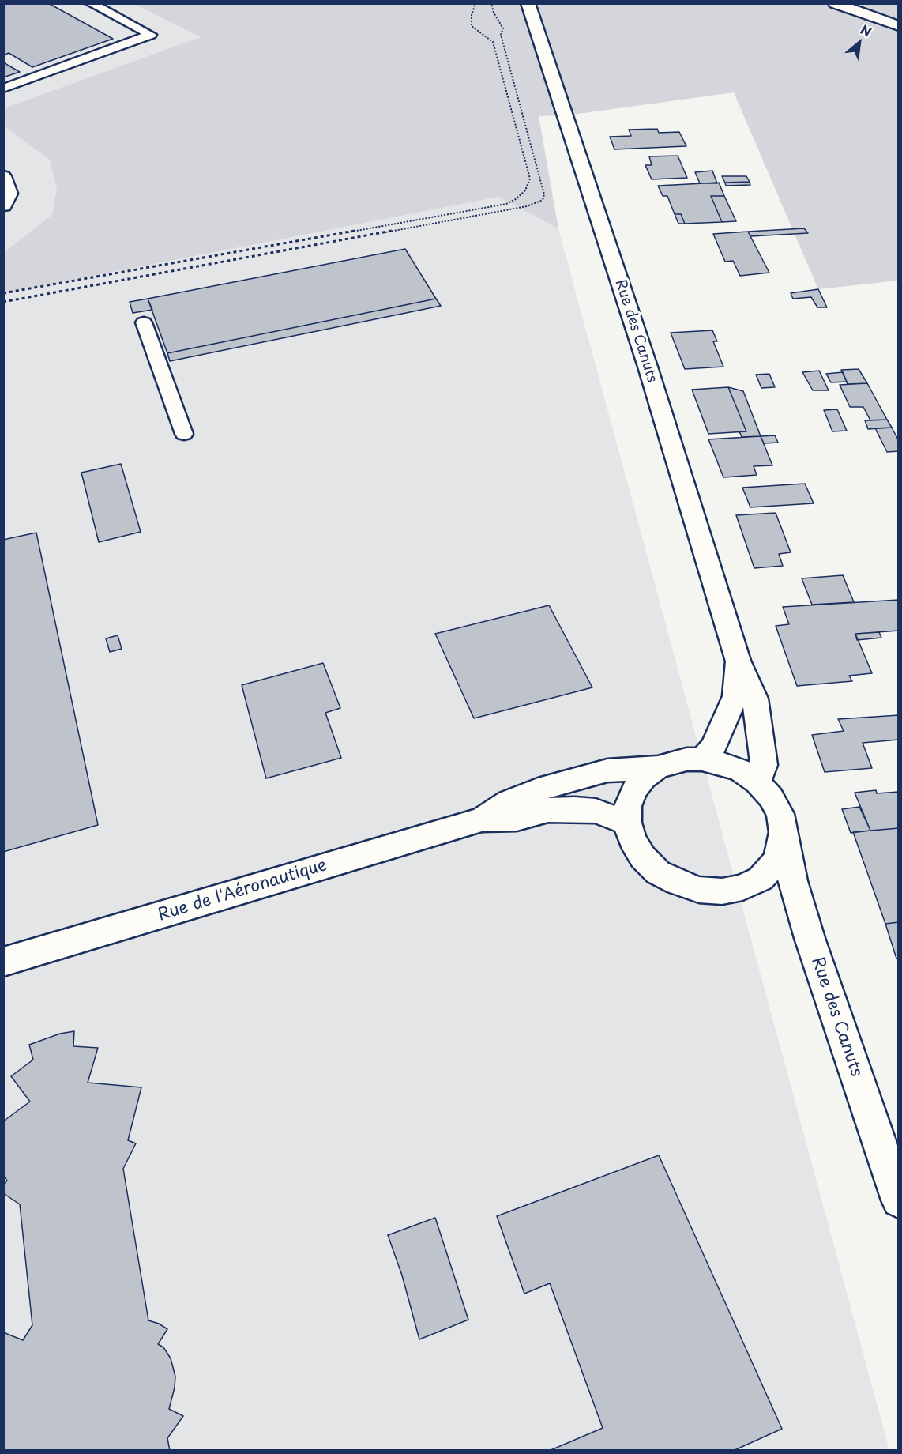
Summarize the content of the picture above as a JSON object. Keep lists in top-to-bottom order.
{
  "streets": {
    "main road": ["Rue des Canuts", "Rue de l'Aéronautique"]
  },
  "crossings": [
    ["Rue des Canuts", "Rue de l'Aéronautique"]
  ],
  "north": "top right"
}
